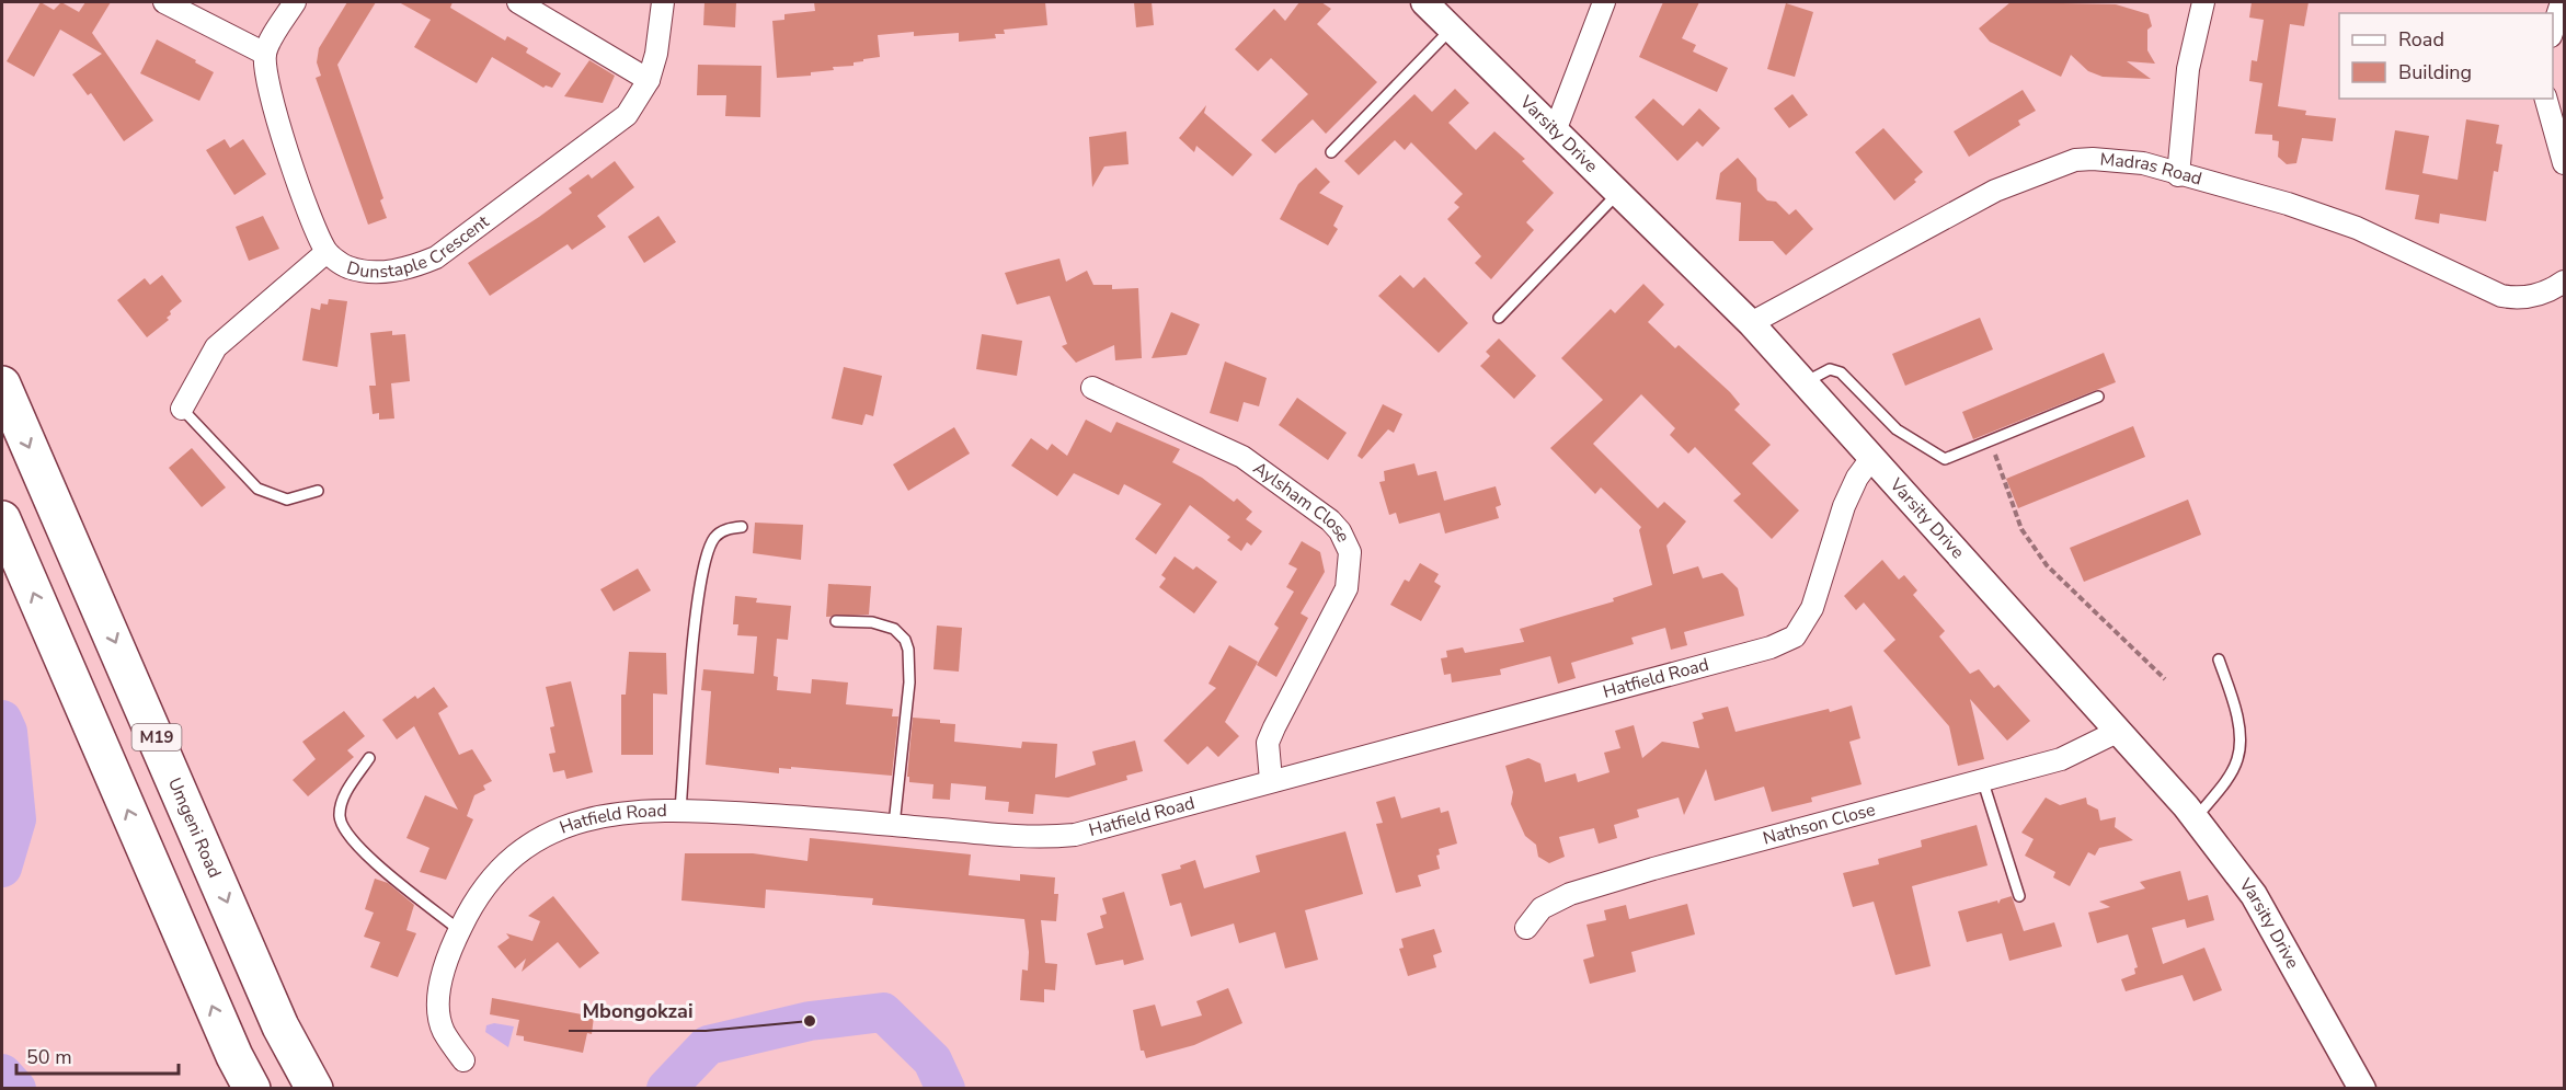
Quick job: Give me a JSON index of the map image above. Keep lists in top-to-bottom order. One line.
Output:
{"streets":{"highway":["M19","Umgeni Road"],"street":["Varsity Drive","Madras Road","Dunstaple Crescent","Aylsham Close","Hatfield Road","Nathson Close"]},"crossings":[["Varsity Drive","Madras Road"],["Varsity Drive","Hatfield Road"],["Varsity Drive","Nathson Close"],["Aylsham Close","Hatfield Road"]],"places":["Mbongokzai"],"legend":["Road","Building"],"scale_bar":"50 m"}
